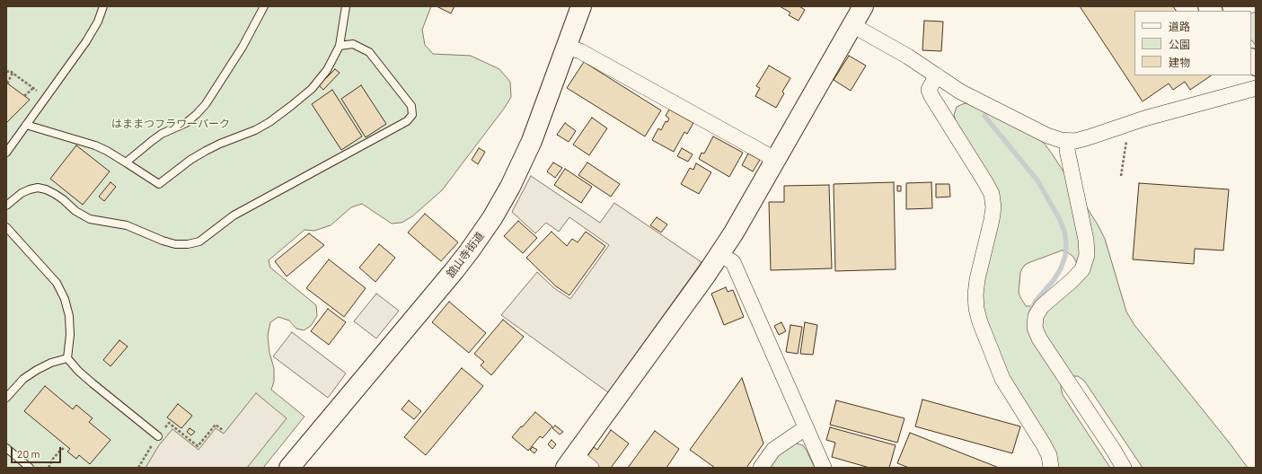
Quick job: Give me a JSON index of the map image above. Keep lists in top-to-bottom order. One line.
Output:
{"streets":{"street":["舘山寺街道"]},"parks":["はままつフラワーパーク"],"legend":["道路","公園","建物"],"scale_bar":"20 m"}
